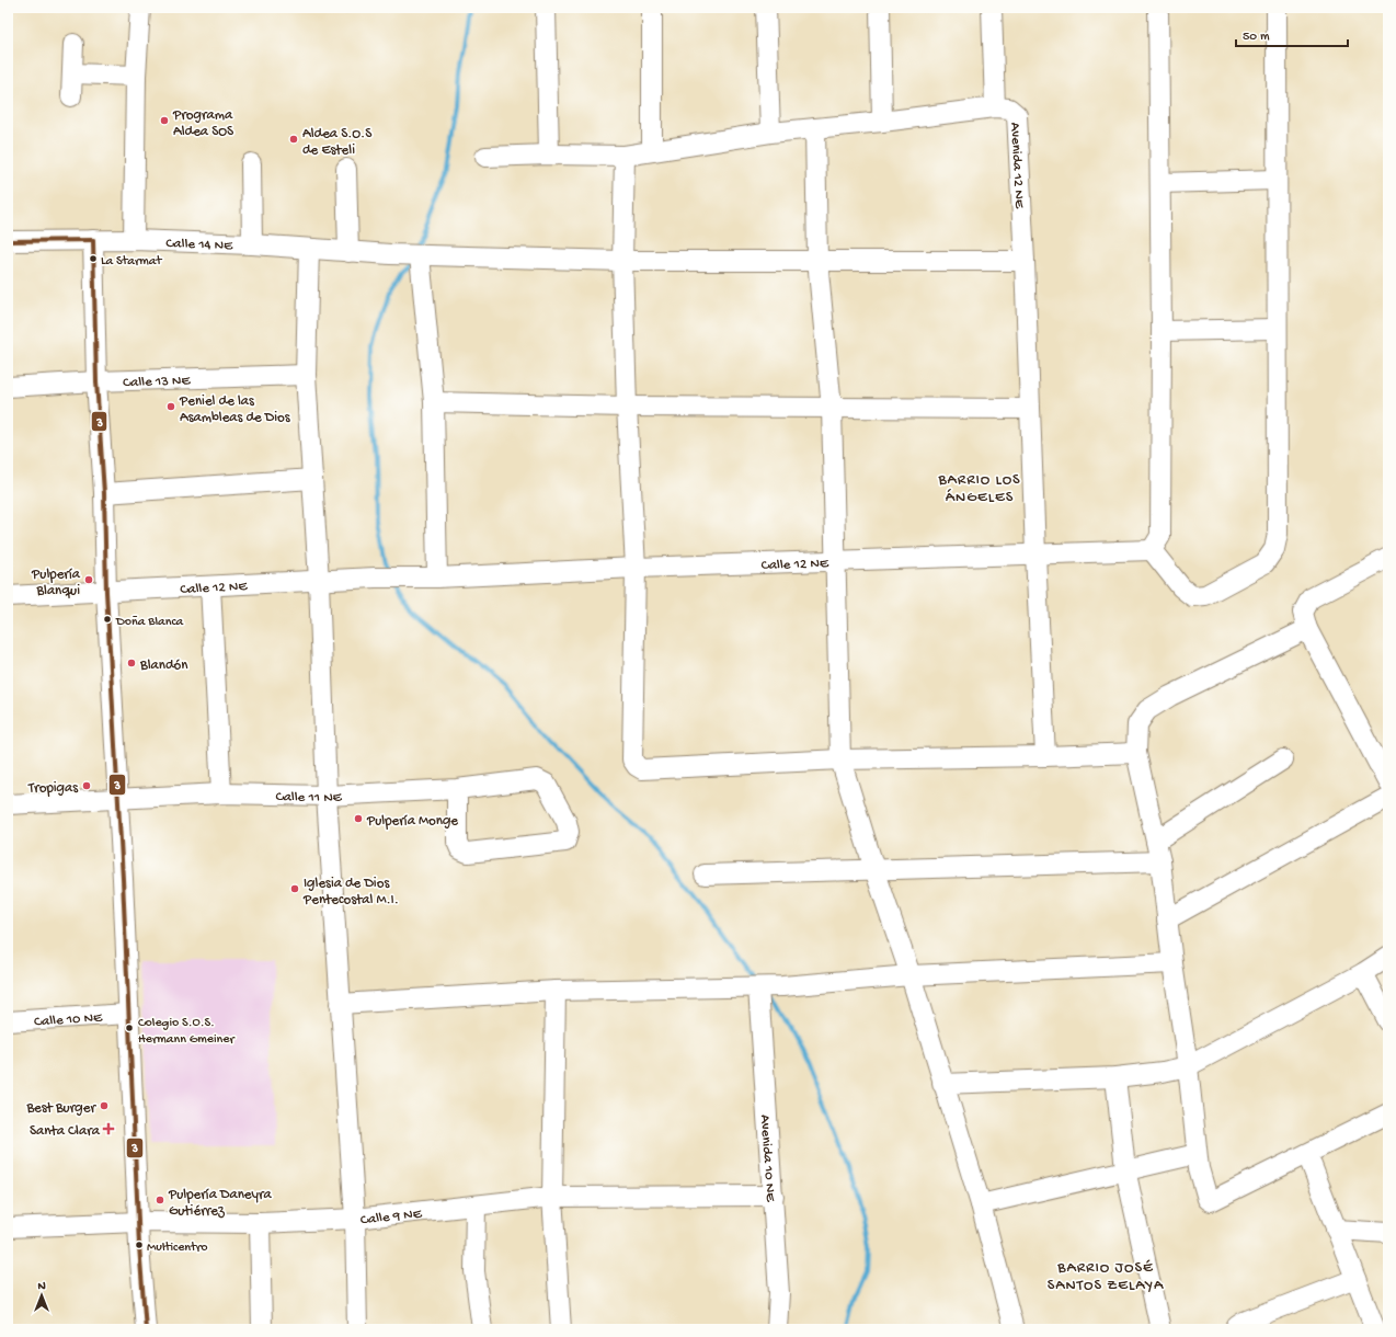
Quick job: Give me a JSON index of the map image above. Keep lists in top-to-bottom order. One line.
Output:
{"streets":{"street":["Avenida 12 NE","Calle 14 NE","Calle 13 NE","Calle 12 NE","Calle 11 NE","Calle 10 NE","Avenida 10 NE","Calle 9 NE"]},"crossings":[["Avenida 12 NE","Calle 14 NE"],["Avenida 12 NE","Calle 12 NE"],["Avenida 10 NE","Calle 9 NE"]],"districts":["BARRIO LOS ÁNGELES","BARRIO JOSÉ SANTOS ZELAYA"],"places":{"other":["Programa Aldea SOS","Aldea S.O.S de Esteli","La Starmat","Peniel de las Asambleas de Dios","Pulpería Blanqui","Doña Blanca","Blandón","Tropigas","Pulpería Monge","Iglesia de Dios Pentecostal M.I.","Colegio S.O.S. Hermann Gmeiner","Best Burger","Pulpería Daneyra Gutiérrez","Multicentro"],"health":["Santa Clara"]},"lines":["transit line 3"],"scale_bar":"50 m","north":"top"}
